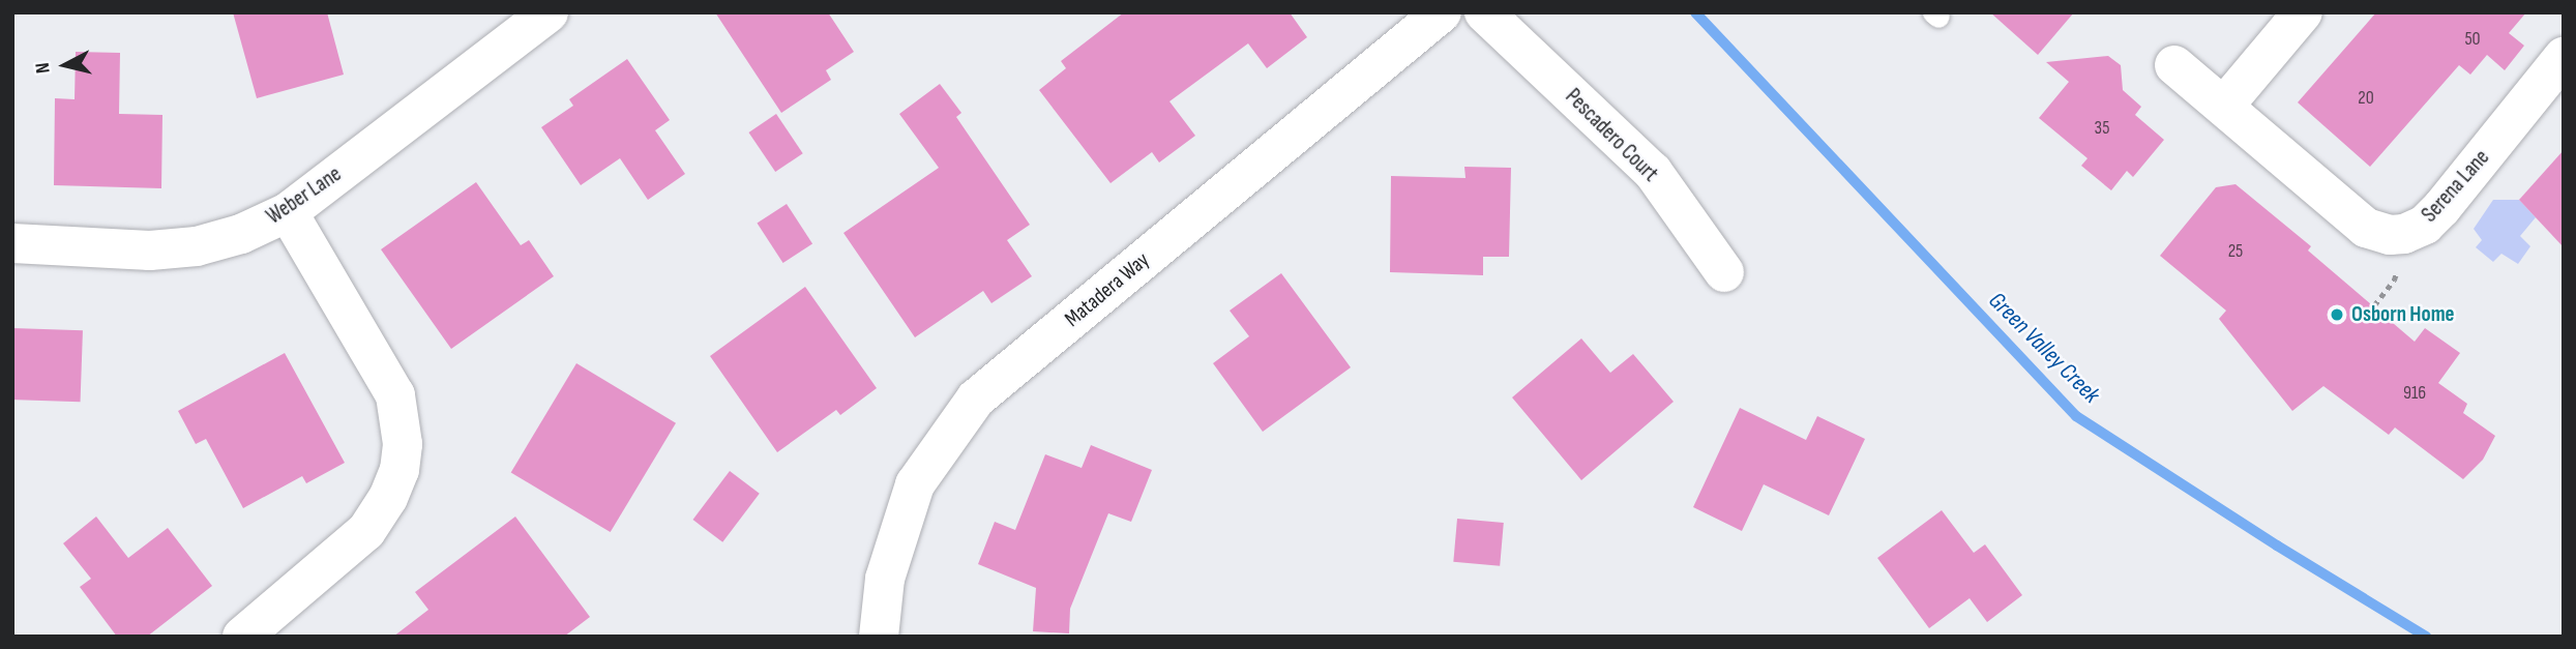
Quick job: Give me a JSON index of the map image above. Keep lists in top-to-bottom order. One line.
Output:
{"streets":{"street":["Pescadero Court","Serena Lane","Weber Lane","Matadera Way"]},"water":["Green Valley Creek"],"places":["Osborn Home"],"house_numbers":["50","20","35","25","916"],"north":"left"}
